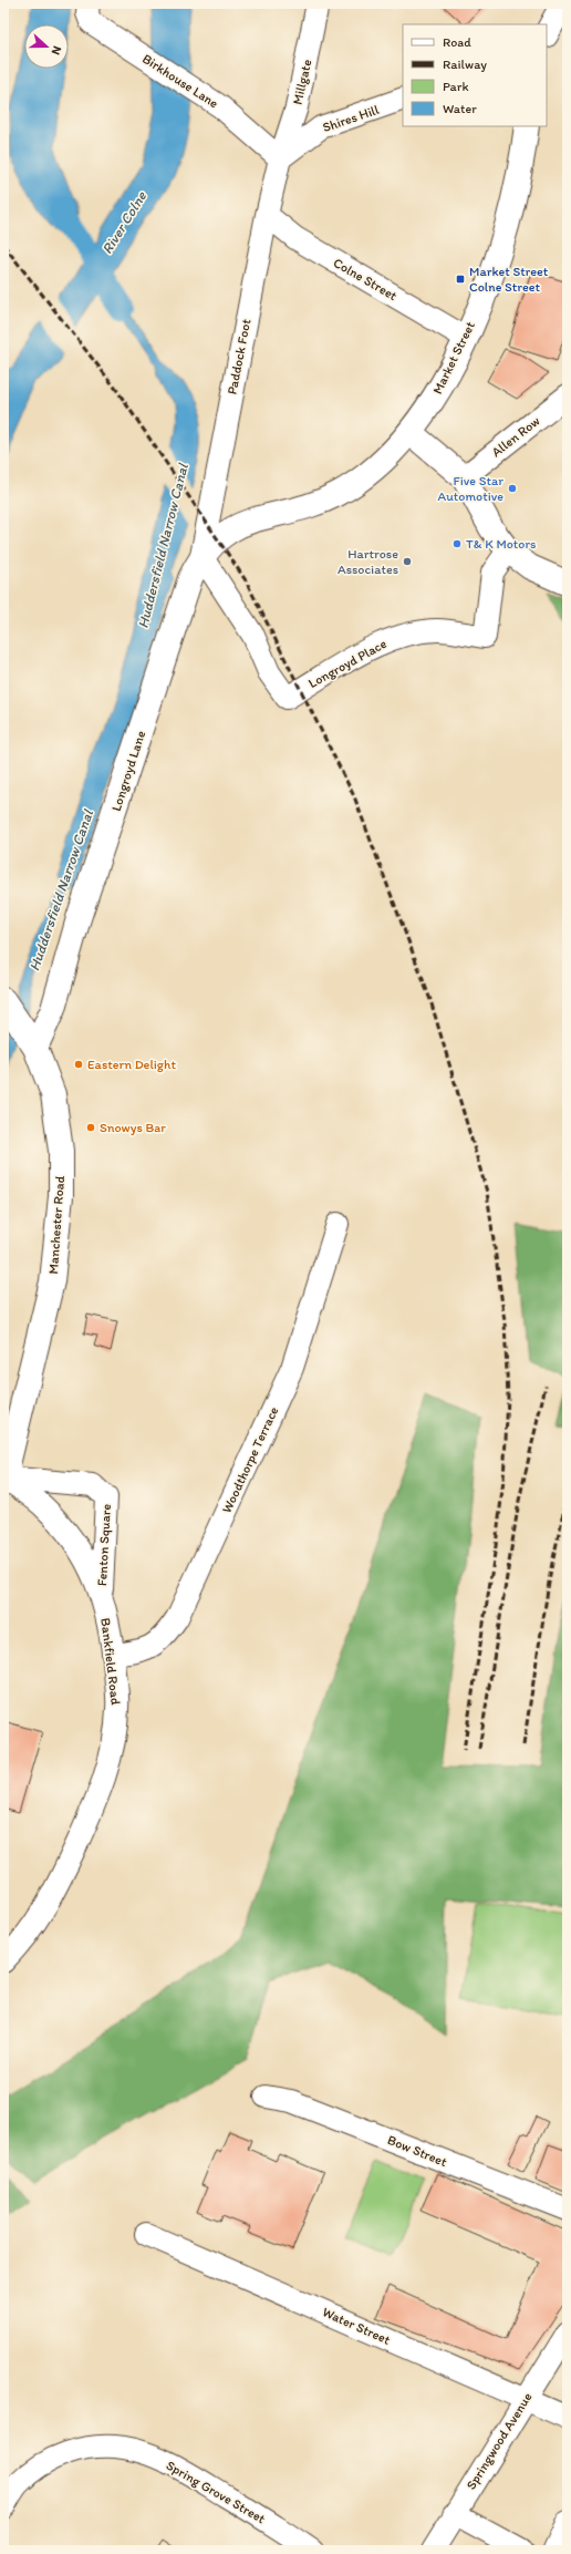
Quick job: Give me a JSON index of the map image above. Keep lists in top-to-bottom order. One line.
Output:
{"streets":{"street":["Birkhouse Lane","Millgate","Shires Hill","Colne Street","Paddock Foot","Market Street","Allen Row","Longroyd Place","Longroyd Lane","Manchester Road","Woodthorpe Terrace","Fenton Square","Bankfield Road","Bow Street","Water Street","Springwood Avenue","Spring Grove Street"]},"crossings":[["Birkhouse Lane","Millgate"],["Birkhouse Lane","Shires Hill"],["Birkhouse Lane","Paddock Foot"],["Millgate","Shires Hill"],["Millgate","Paddock Foot"],["Shires Hill","Paddock Foot"],["Colne Street","Paddock Foot"],["Colne Street","Market Street"],["Paddock Foot","Longroyd Place"],["Paddock Foot","Longroyd Lane"],["Market Street","Longroyd Lane"],["Longroyd Place","Longroyd Lane"],["Longroyd Lane","Manchester Road"],["Manchester Road","Fenton Square"],["Manchester Road","Bankfield Road"],["Woodthorpe Terrace","Bankfield Road"],["Fenton Square","Bankfield Road"],["Water Street","Springwood Avenue"]],"water":["River Colne","Huddersfield Narrow Canal"],"places":{"transit":["Market Street Colne Street"],"other":["Five Star Automotive","T& K Motors","Hartrose Associates","Eastern Delight","Snowys Bar"]},"legend":["Road","Railway","Park","Water"],"north":"right"}
